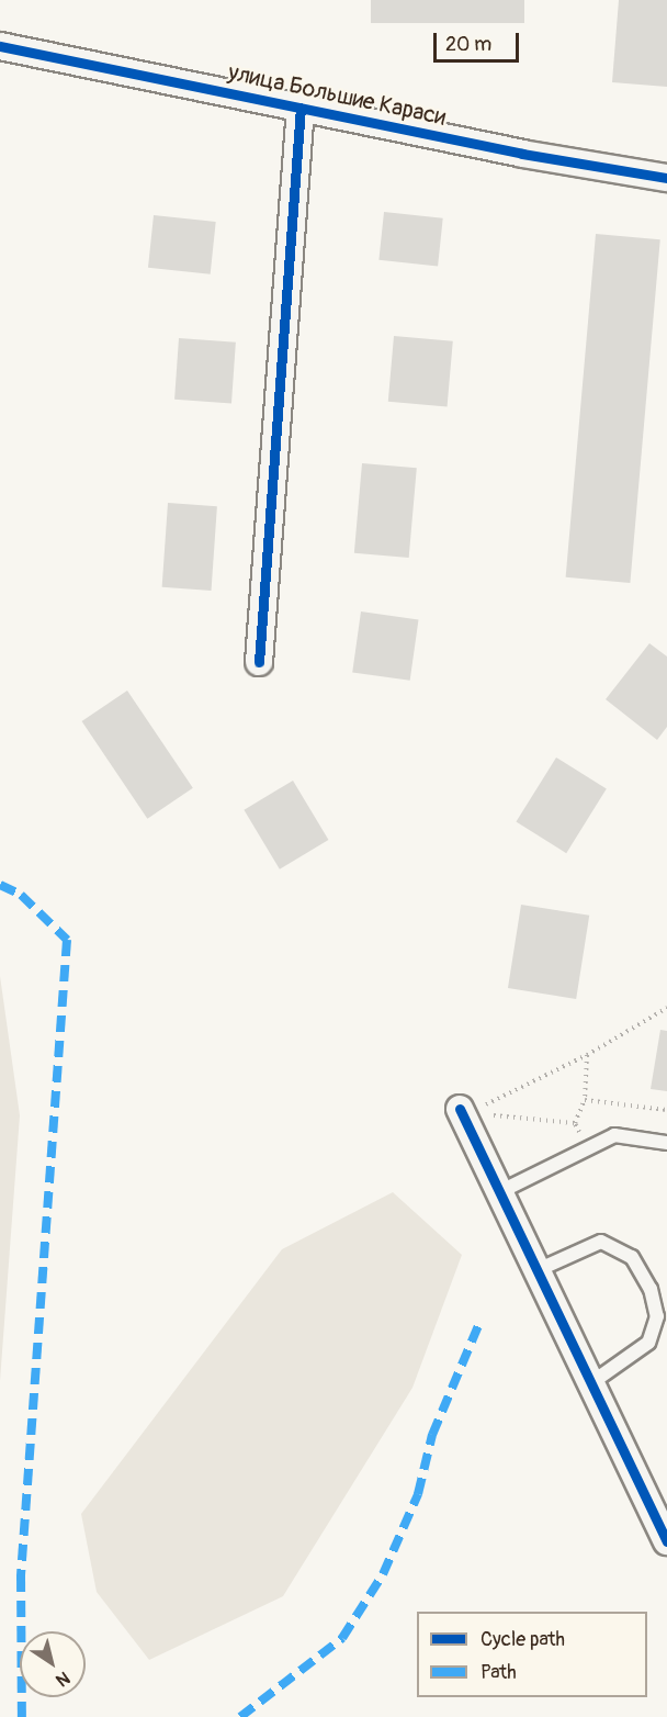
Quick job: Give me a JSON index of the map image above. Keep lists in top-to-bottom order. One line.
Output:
{"streets":{"street":["улица Большие Караси"]},"legend":["Cycle path","Path"],"scale_bar":"20 m","north":"bottom right"}
